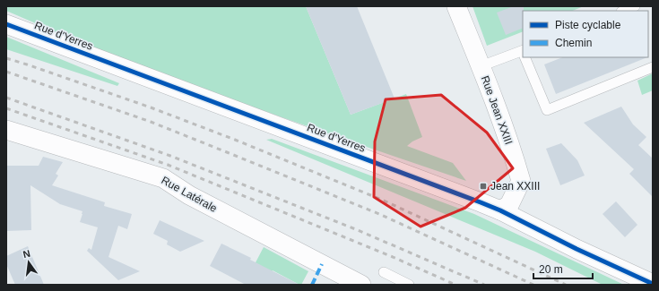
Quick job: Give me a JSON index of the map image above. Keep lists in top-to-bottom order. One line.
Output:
{"streets":{"street":["Rue d'Yerres","Rue Jean XXIII","Rue Latérale"]},"crossings":[["Rue d'Yerres","Rue Jean XXIII"]],"places":{"transit":["Jean XXIII"]},"legend":["Piste cyclable","Chemin"],"scale_bar":"20 m","north":"top"}
